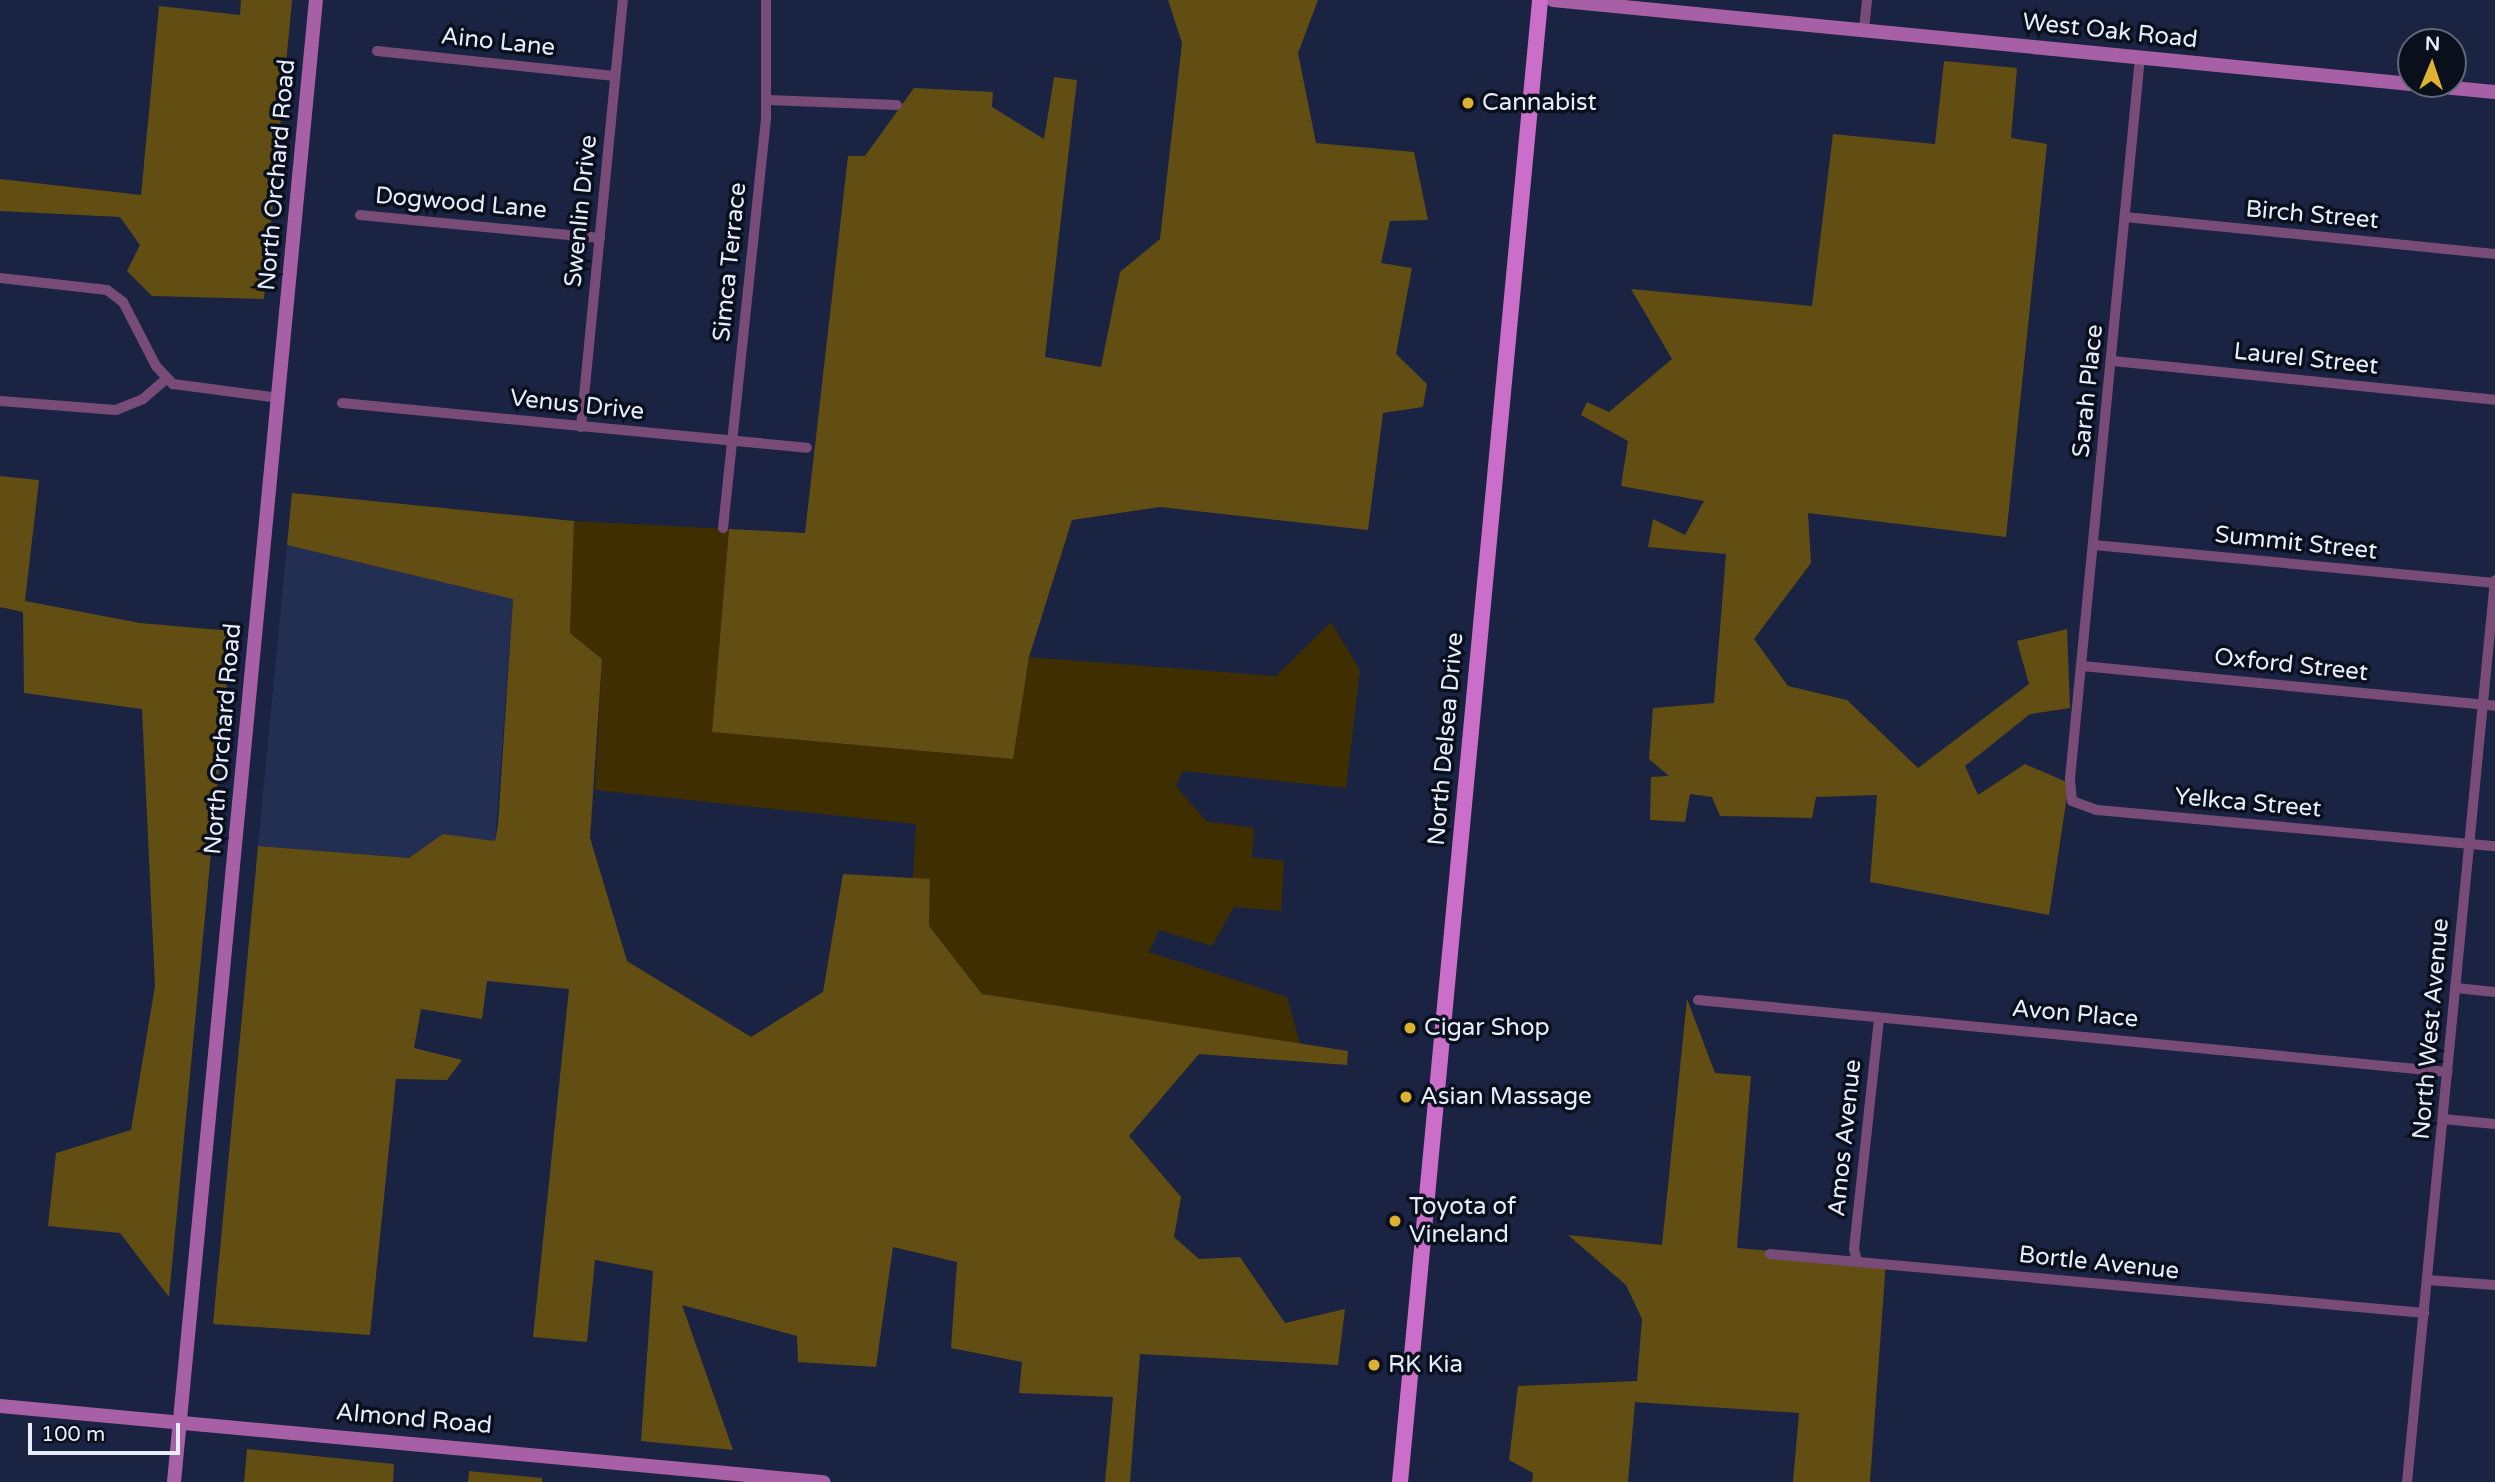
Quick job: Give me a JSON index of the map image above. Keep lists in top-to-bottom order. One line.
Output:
{"streets":{"main road":["North Delsea Drive"],"street":["West Oak Road","Aino Lane","North Orchard Road","Dogwood Lane","Swenlin Drive","Birch Street","Simca Terrace","Laurel Street","Sarah Place","Venus Drive","Summit Street","Oxford Street","Yelkca Street","Avon Place","North West Avenue","Amos Avenue","Bortle Avenue","Almond Road"]},"crossings":[["West Oak Road","Sarah Place"],["Aino Lane","Swenlin Drive"],["North Orchard Road","Almond Road"],["Dogwood Lane","Swenlin Drive"],["Swenlin Drive","Venus Drive"],["Birch Street","Sarah Place"],["Simca Terrace","Venus Drive"],["Laurel Street","Sarah Place"],["Sarah Place","Summit Street"],["Sarah Place","Oxford Street"],["Sarah Place","Yelkca Street"],["Summit Street","North West Avenue"],["Oxford Street","North West Avenue"],["Yelkca Street","North West Avenue"],["Avon Place","North West Avenue"],["Avon Place","Amos Avenue"],["North West Avenue","Bortle Avenue"],["Amos Avenue","Bortle Avenue"]],"places":["Cannabist","Cigar Shop","Asian Massage","Toyota of Vineland","RK Kia"],"scale_bar":"100 m","north":"top"}
